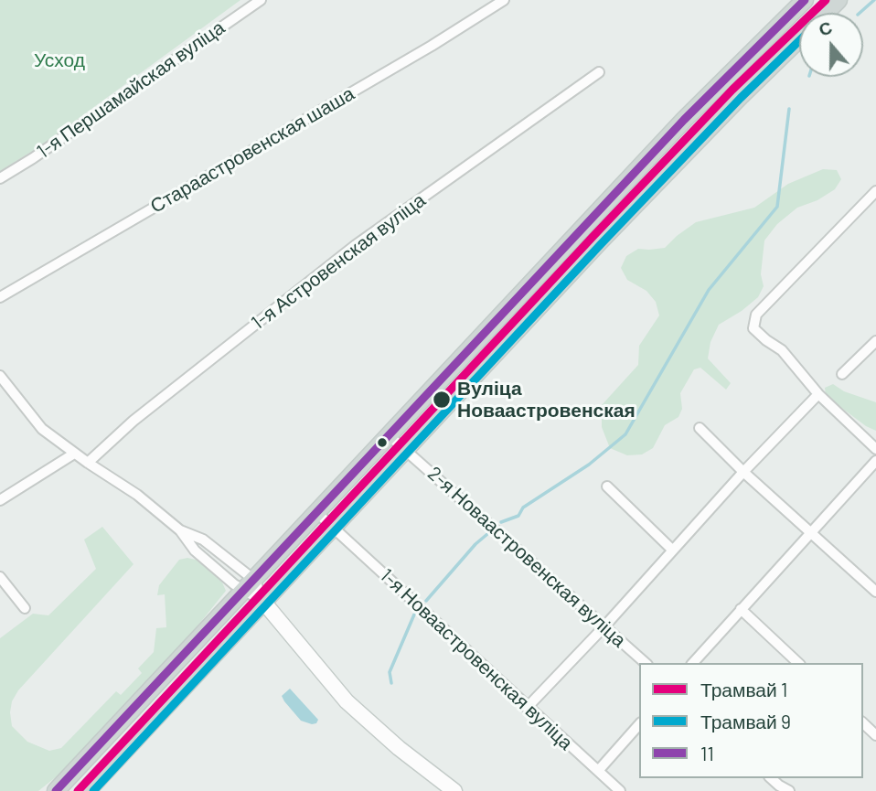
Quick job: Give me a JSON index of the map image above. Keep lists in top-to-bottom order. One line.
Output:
{"streets":{"street":["1-я Першамайская вуліца","Стараастровенская шаша","1-я Астровенская вуліца","2-я Новаастровенская вуліца","1-я Новаастровенская вуліца"]},"parks":["Усход"],"places":["Вуліца Новаастровенская"],"lines":["tram line 1","transit line 11","tram line 9"],"legend":["Трамвай 1","Трамвай 9","11"],"north":"top"}
